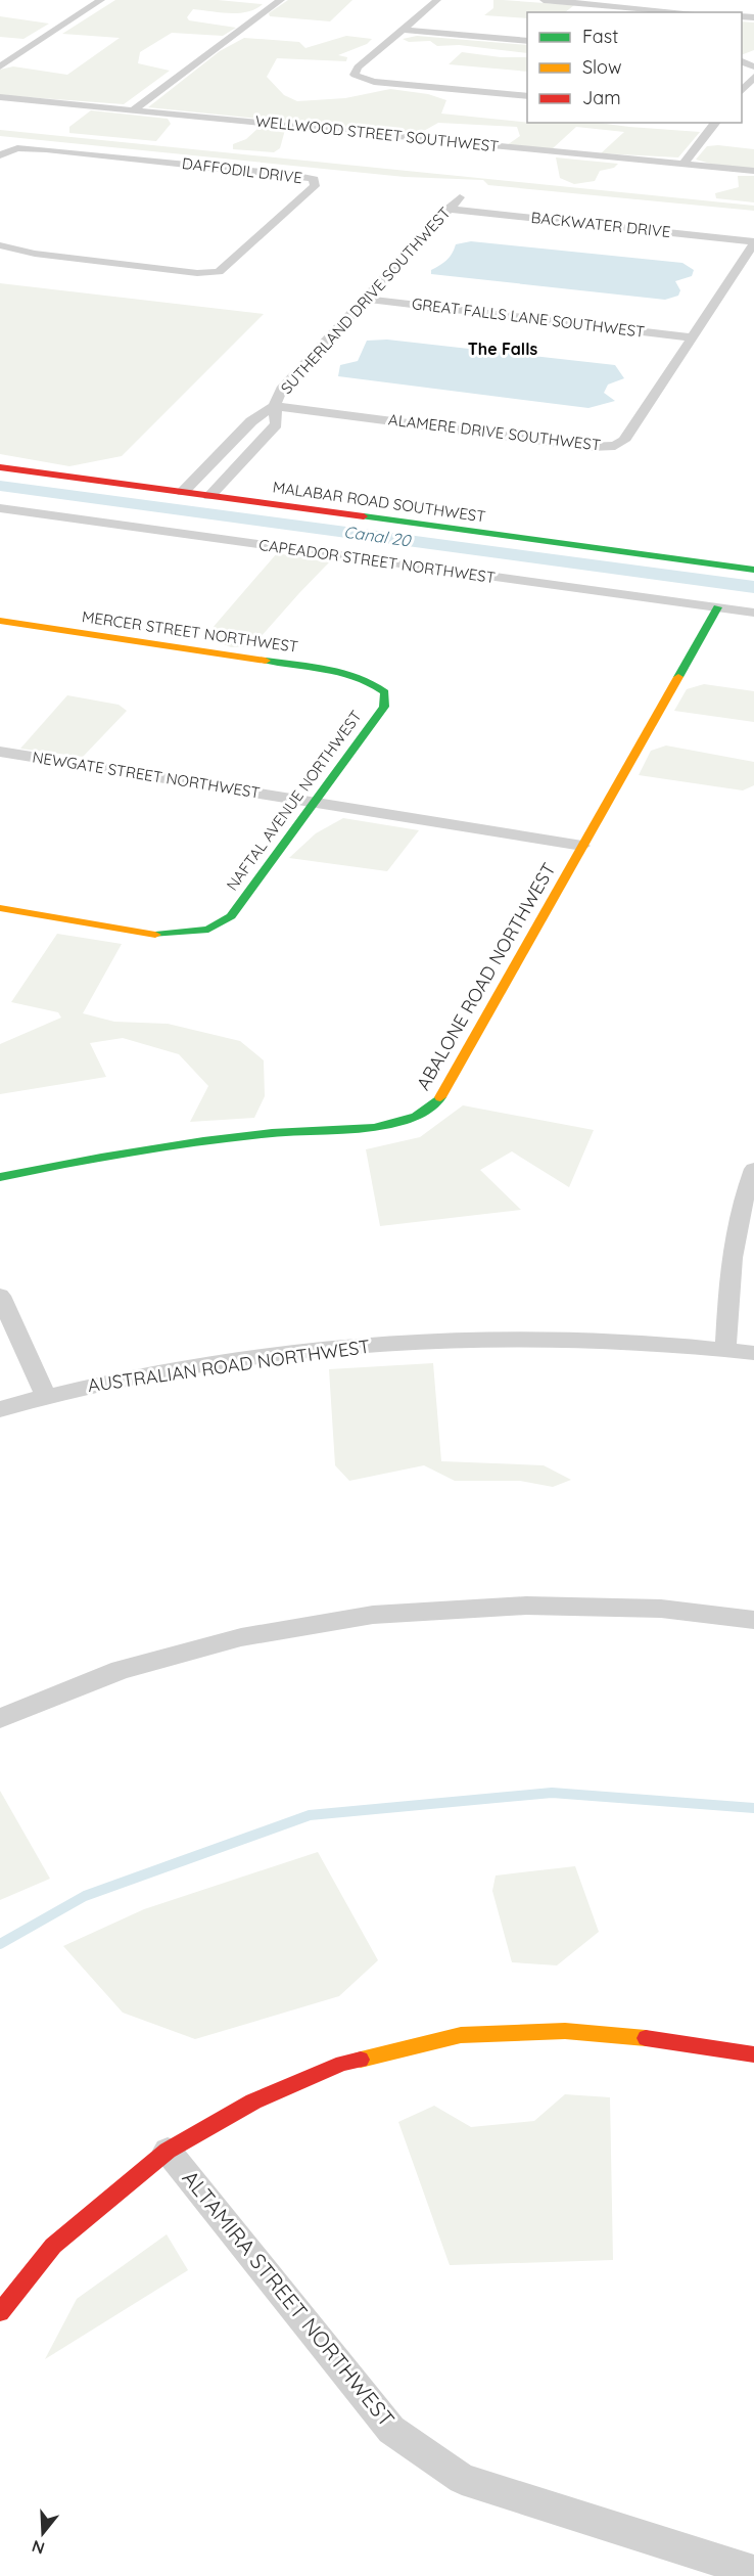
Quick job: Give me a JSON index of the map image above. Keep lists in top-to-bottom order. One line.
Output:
{"streets":{"street":["WELLWOOD STREET SOUTHWEST","DAFFODIL DRIVE","BACKWATER DRIVE","SUTHERLAND DRIVE SOUTHWEST","GREAT FALLS LANE SOUTHWEST","ALAMERE DRIVE SOUTHWEST","MALABAR ROAD SOUTHWEST","CAPEADOR STREET NORTHWEST","MERCER STREET NORTHWEST","NEWGATE STREET NORTHWEST","NAFTAL AVENUE NORTHWEST","ABALONE ROAD NORTHWEST","AUSTRALIAN ROAD NORTHWEST","ALTAMIRA STREET NORTHWEST"]},"crossings":[["BACKWATER DRIVE","SUTHERLAND DRIVE SOUTHWEST"],["BACKWATER DRIVE","ALAMERE DRIVE SOUTHWEST"],["SUTHERLAND DRIVE SOUTHWEST","GREAT FALLS LANE SOUTHWEST"],["SUTHERLAND DRIVE SOUTHWEST","ALAMERE DRIVE SOUTHWEST"],["SUTHERLAND DRIVE SOUTHWEST","MALABAR ROAD SOUTHWEST"],["GREAT FALLS LANE SOUTHWEST","ALAMERE DRIVE SOUTHWEST"],["CAPEADOR STREET NORTHWEST","ABALONE ROAD NORTHWEST"],["MERCER STREET NORTHWEST","NAFTAL AVENUE NORTHWEST"],["NEWGATE STREET NORTHWEST","NAFTAL AVENUE NORTHWEST"],["NEWGATE STREET NORTHWEST","ABALONE ROAD NORTHWEST"]],"districts":["The Falls"],"water":["Canal 20"],"legend":["Fast","Slow","Jam"],"north":"bottom"}
